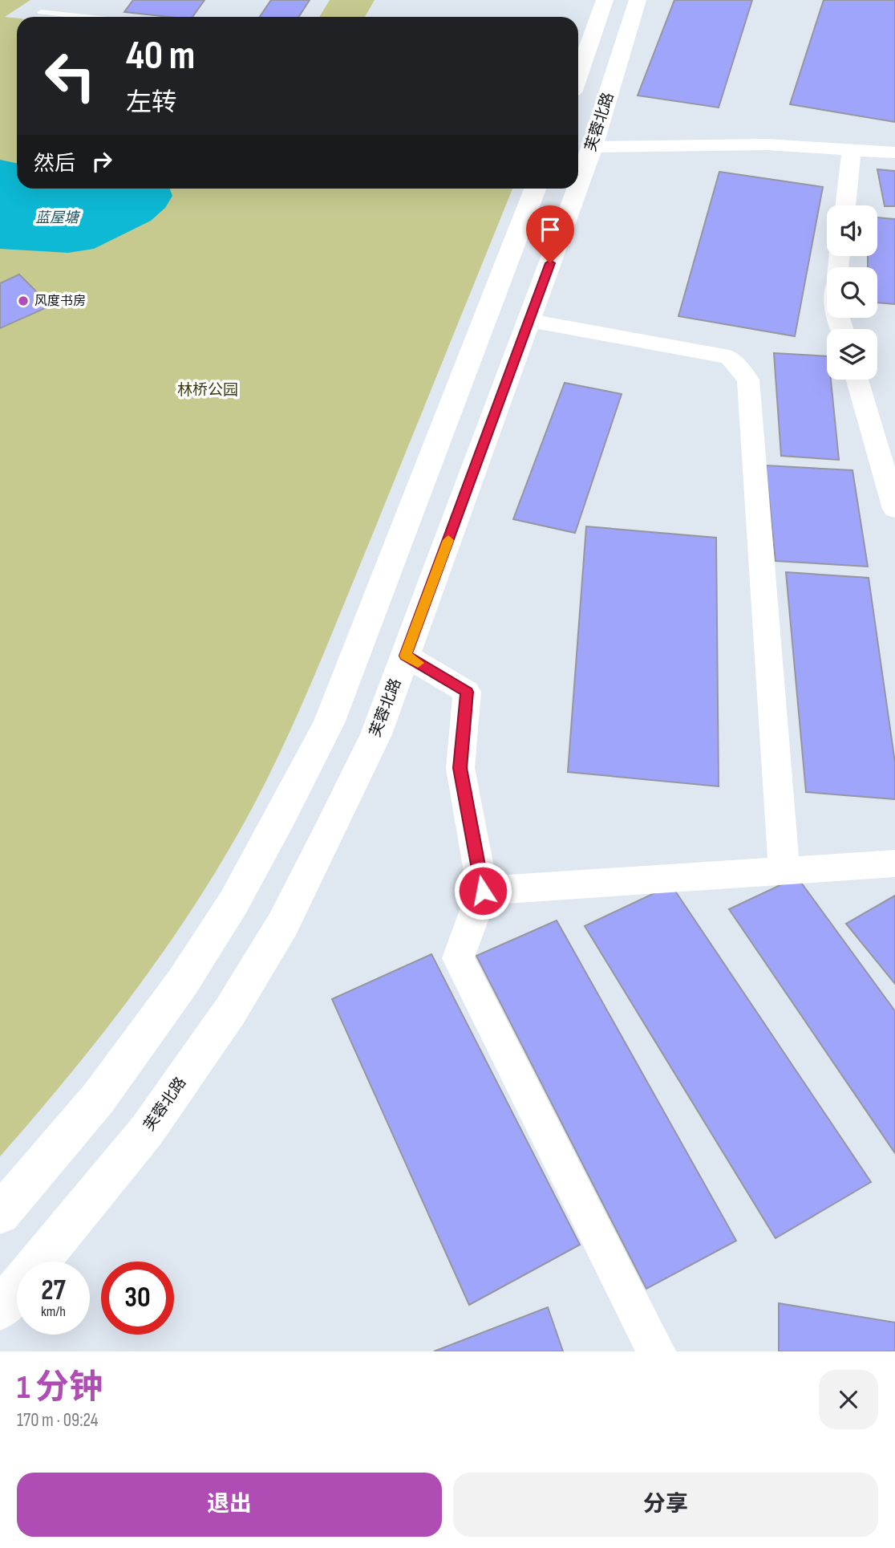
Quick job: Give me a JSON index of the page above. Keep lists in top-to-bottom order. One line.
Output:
{"streets":{"main road":["芙蓉北路"]},"water":["蓝屋塘"],"parks":["林桥公园"],"places":["风度书房"],"page":{"turn":["40 m","左转"],"then":"然后","speed":"27 km/h","limit":"30","heading":["1 分钟","170 m · 09:24"],"buttons":["退出","分享"]}}
